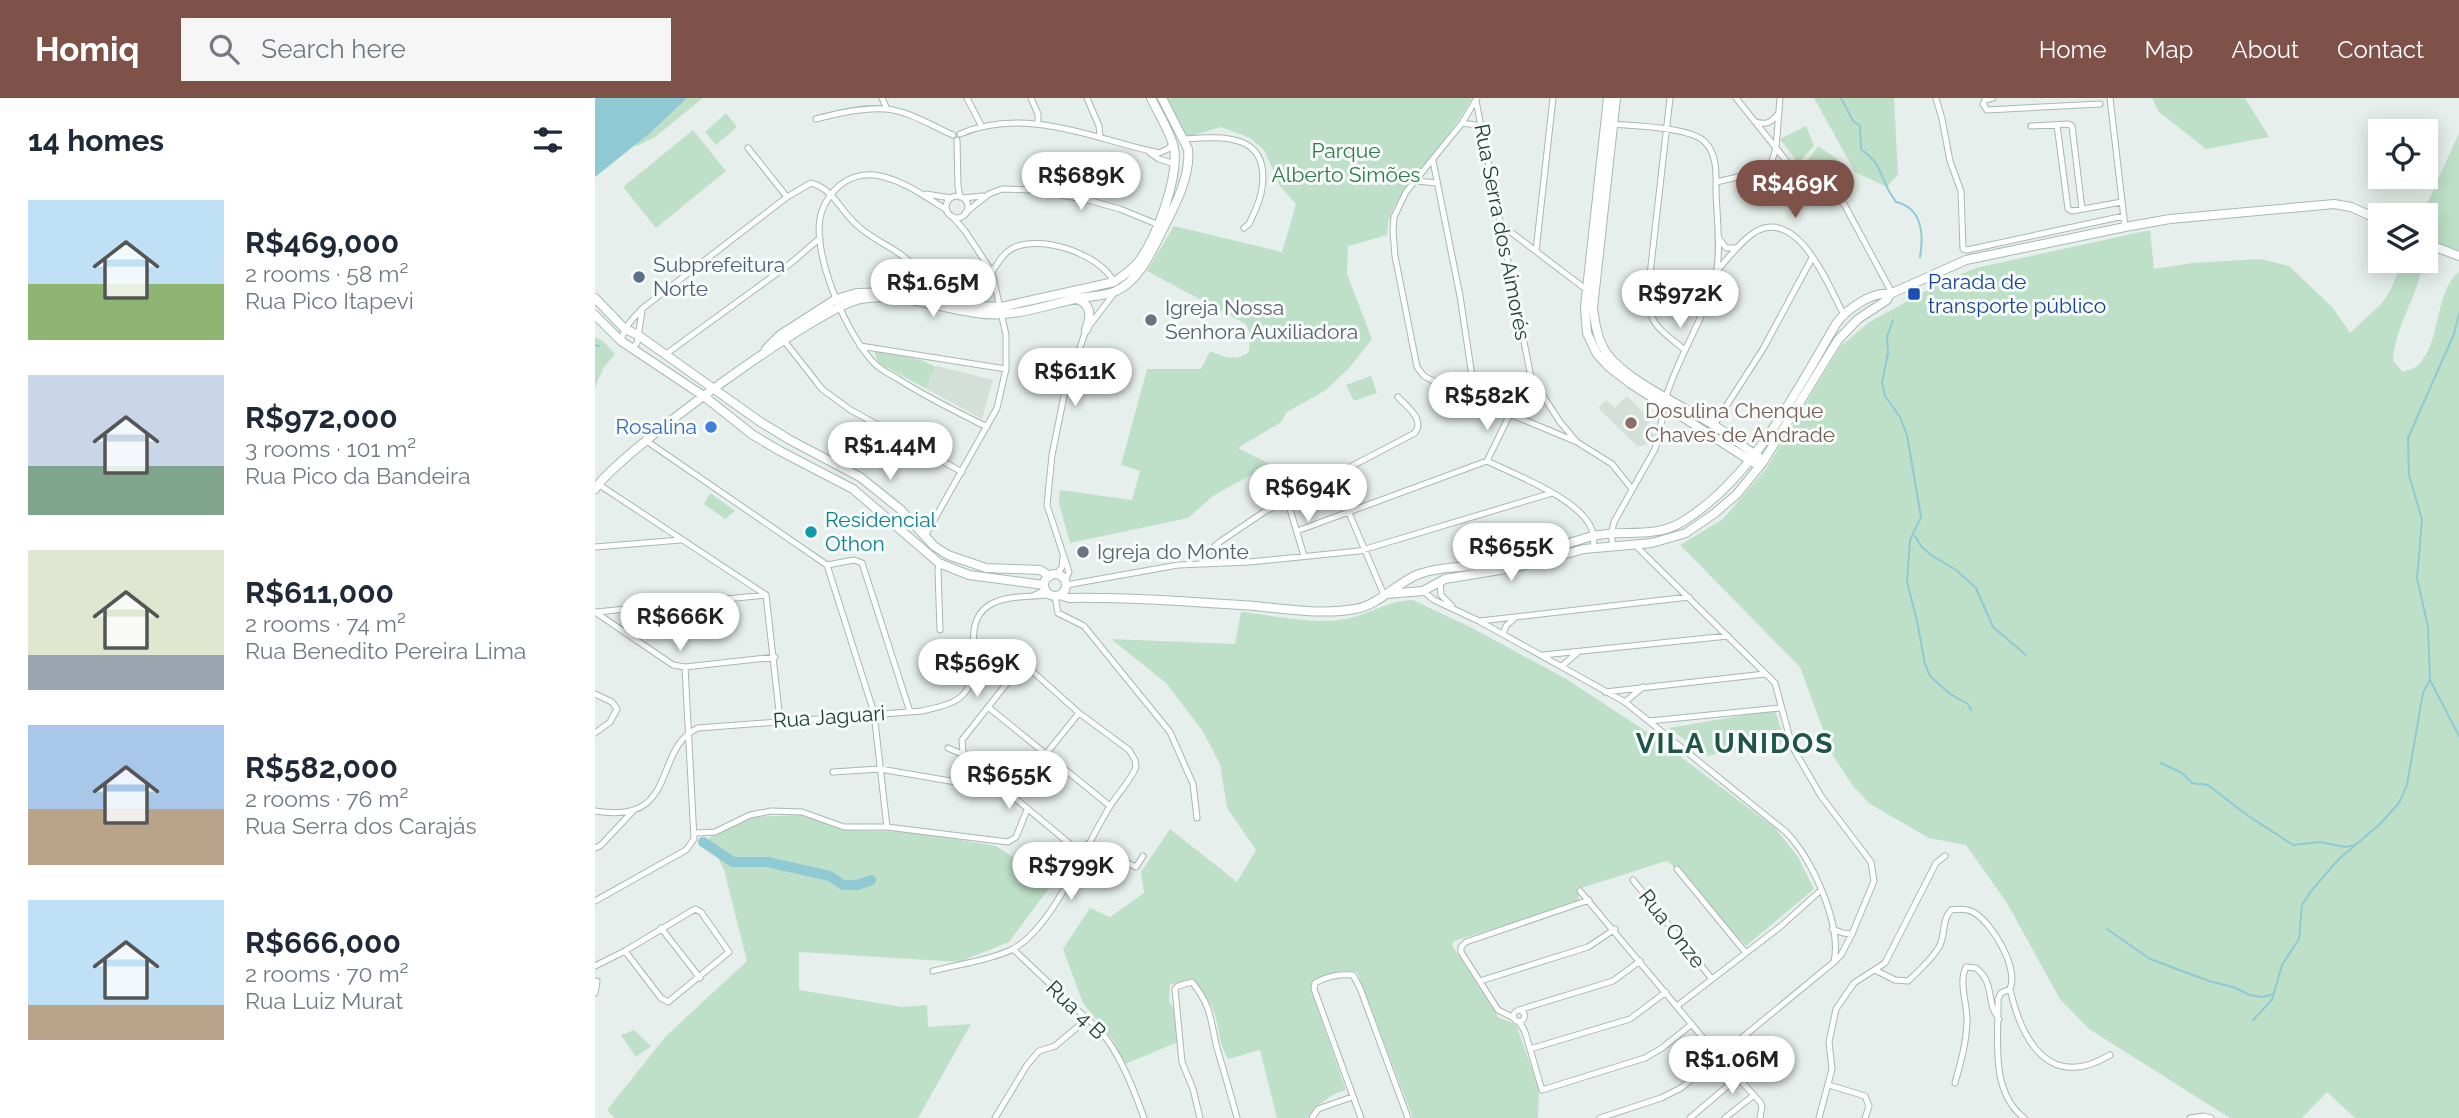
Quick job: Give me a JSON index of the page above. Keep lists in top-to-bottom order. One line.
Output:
{"streets":{"street":["Rua Serra dos Aimorés","Rua Jaguari","Rua Onze","Rua 4 B"]},"districts":["VILA UNIDOS"],"parks":["Parque Alberto Simões"],"places":{"other":["Subprefeitura Norte","Igreja Nossa Senhora Auxiliadora","Dosulina Chenque Chaves de Andrade","Rosalina","Residencial Othon","Igreja do Monte"],"transit":["Parada de transporte público"]},"page":{"header":"Homiq","search":"Search here","nav":["Home","Map","About","Contact"],"heading":"14 homes","price":["R$689K","R$469K","R$1.65M","R$972K","R$611K","R$582K","R$1.44M","R$694K","R$655K","R$666K","R$569K","R$655K","R$799K","R$1.06M"],"list":[{"name":"R$469,000","note":"2 rooms · 58 m² · Rua Pico Itapevi"},{"name":"R$972,000","note":"3 rooms · 101 m² · Rua Pico da Bandeira"},{"name":"R$611,000","note":"2 rooms · 74 m² · Rua Benedito Pereira Lima"},{"name":"R$582,000","note":"2 rooms · 76 m² · Rua Serra dos Carajás"},{"name":"R$666,000","note":"2 rooms · 70 m² · Rua Luiz Murat"}]}}
